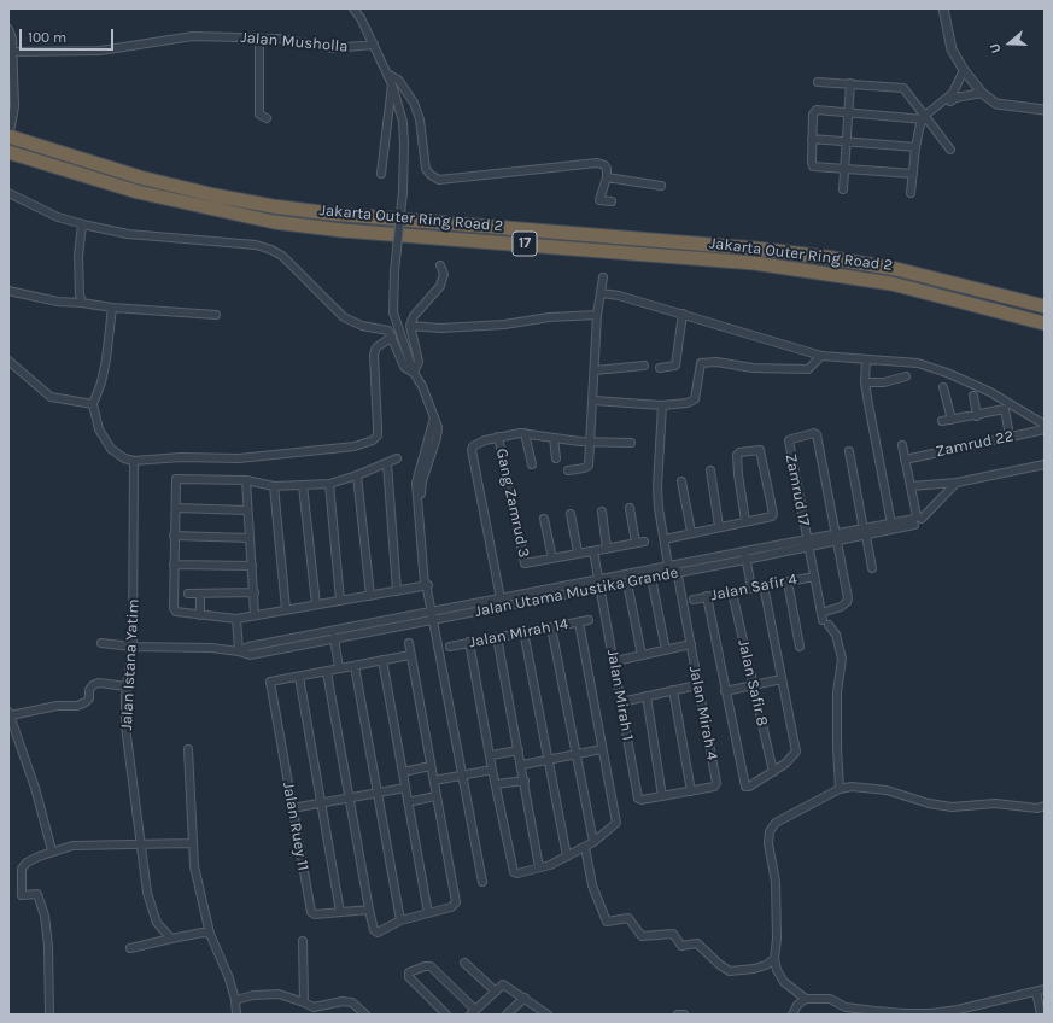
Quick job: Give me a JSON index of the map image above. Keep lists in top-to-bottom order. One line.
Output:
{"streets":{"highway":["Jakarta Outer Ring Road 2","17"],"street":["Jalan Musholla","Zamrud 22","Zamrud 17","Gang Zamrud 3","Jalan Safir 4","Jalan Utama Mustika Grande","Jalan Mirah 14","Jalan Istana Yatim","Jalan Safir 8","Jalan Mirah 1","Jalan Mirah 4","Jalan Ruey 11"]},"crossings":[["Zamrud 17","Jalan Safir 4"],["Zamrud 17","Jalan Utama Mustika Grande"],["Gang Zamrud 3","Jalan Mirah 1"],["Jalan Safir 4","Jalan Safir 8"],["Jalan Utama Mustika Grande","Jalan Istana Yatim"],["Jalan Utama Mustika Grande","Jalan Mirah 1"],["Jalan Utama Mustika Grande","Jalan Mirah 4"],["Jalan Mirah 1","Jalan Mirah 4"]],"scale_bar":"100 m","north":"left"}
